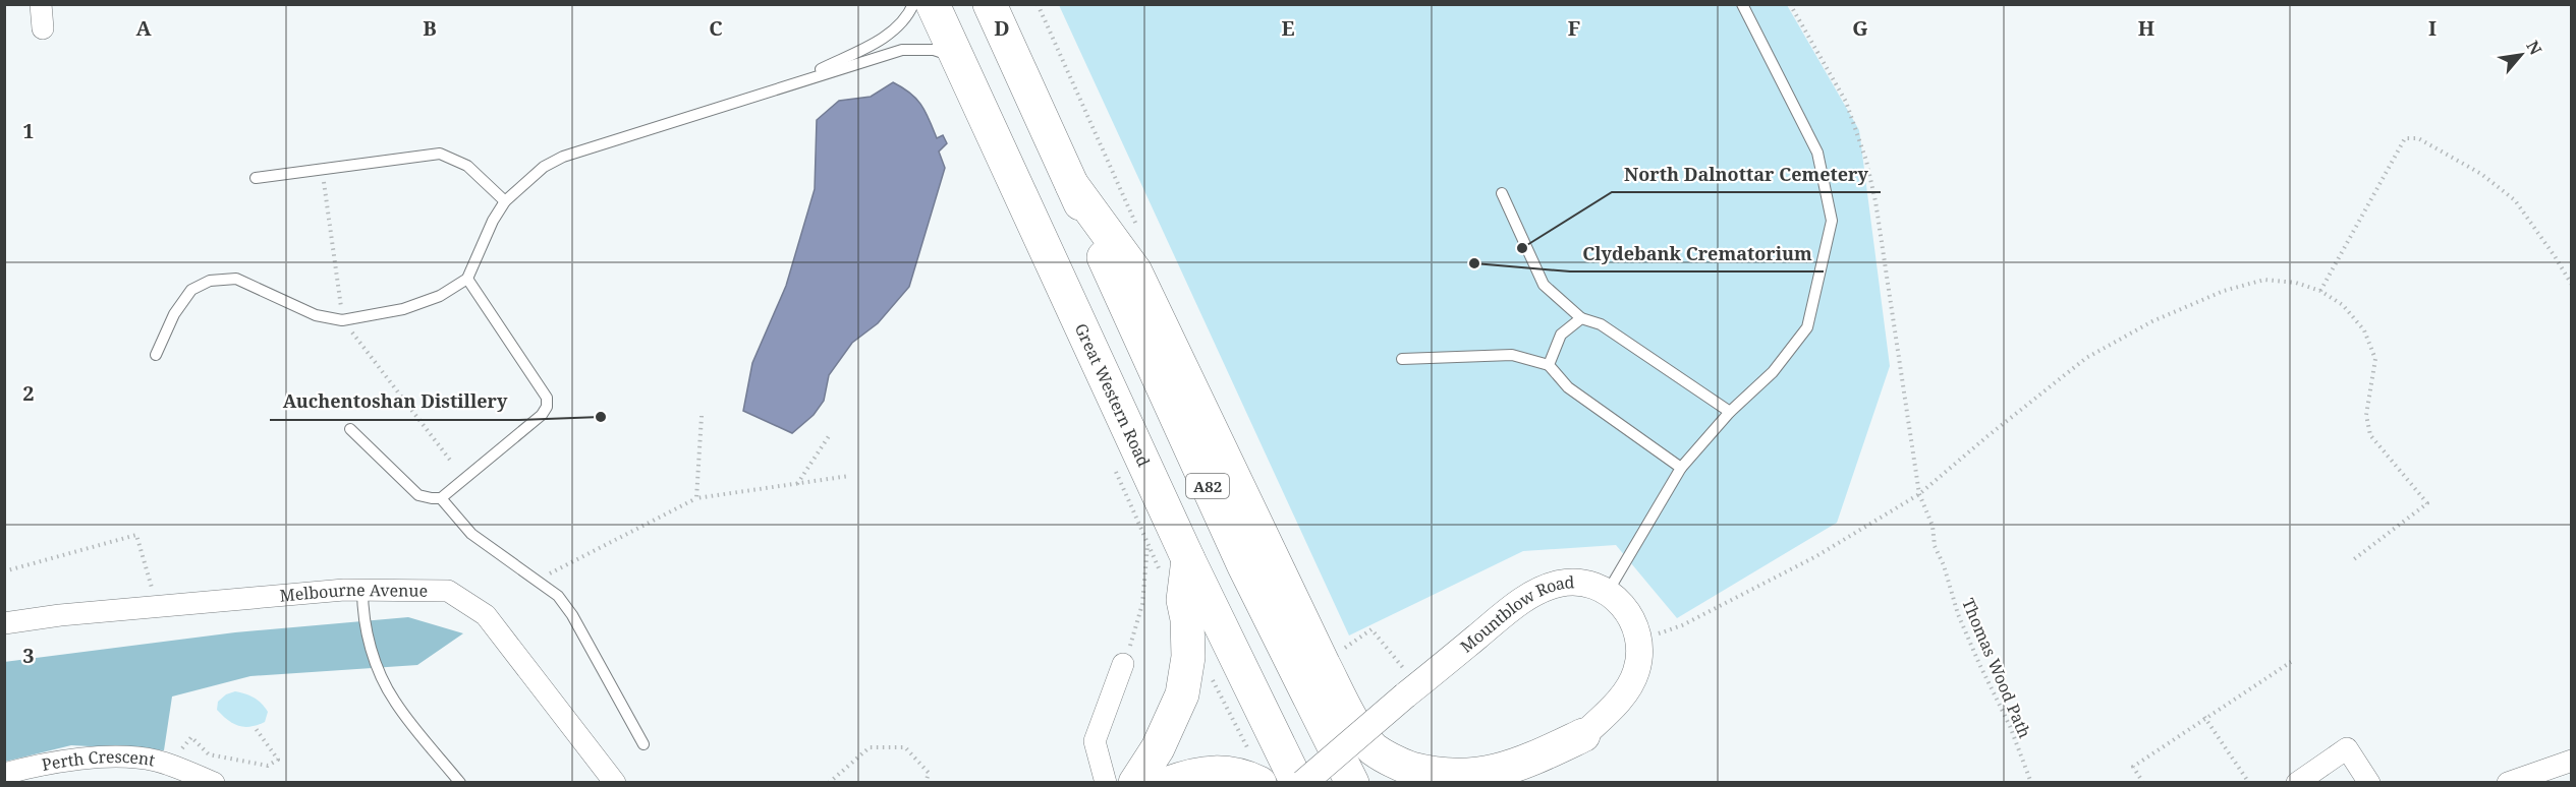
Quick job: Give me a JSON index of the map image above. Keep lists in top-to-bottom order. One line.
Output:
{"streets":{"main road":["Great Western Road","A82"],"street":["Melbourne Avenue","Mountblow Road","Perth Crescent"],"path":["Thomas Wood Path"]},"places":["North Dalnottar Cemetery","Clydebank Crematorium","Auchentoshan Distillery"],"north":"top right","grid":{"columns":["A","B","C","D","E","F","G","H","I"],"rows":["1","2","3"]}}
